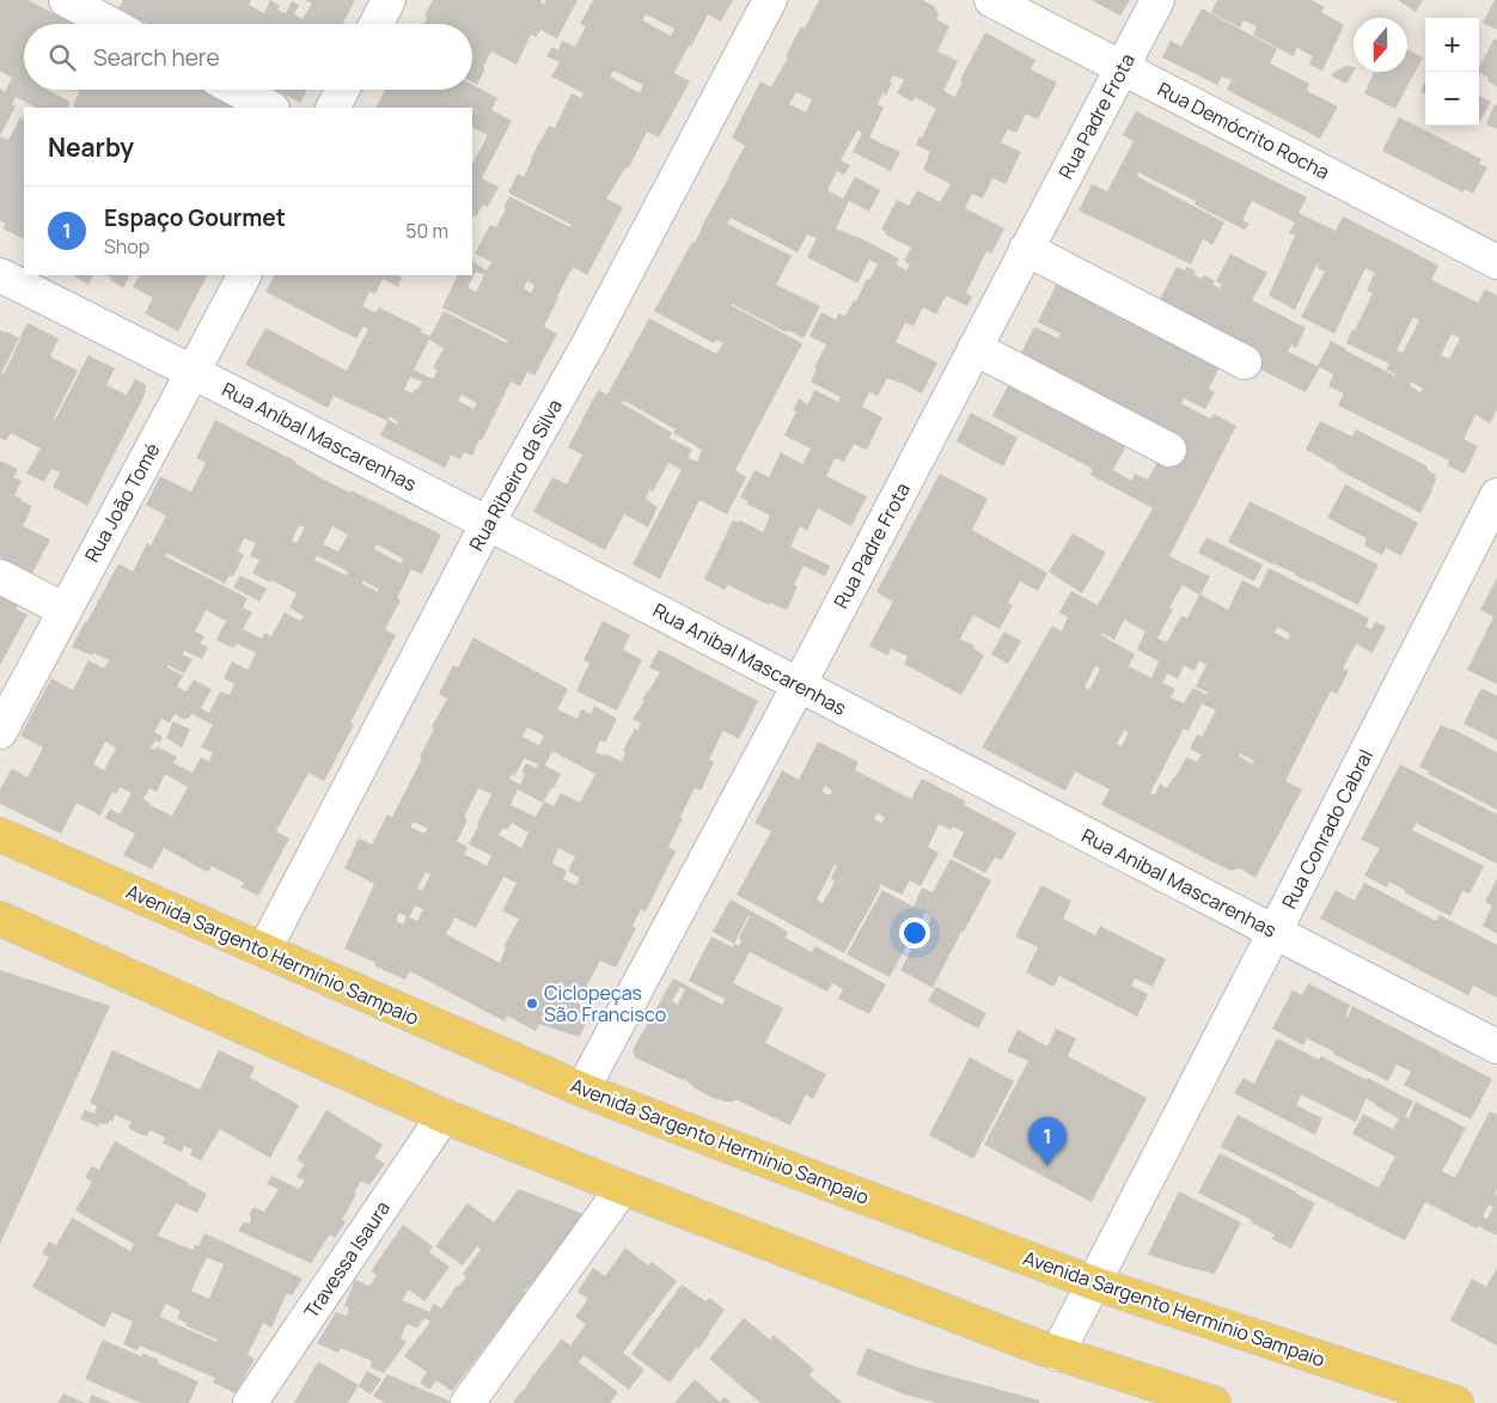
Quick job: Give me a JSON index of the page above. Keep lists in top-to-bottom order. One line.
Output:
{"streets":{"main road":["Avenida Sargento Hermínio Sampaio"],"street":["Rua Padre Frota","Rua Demócrito Rocha","Rua Aníbal Mascarenhas","Rua Ribeiro da Silva","Rua João Tomé","Rua Conrado Cabral","Travessa Isaura"]},"crossings":[["Rua Padre Frota","Rua Demócrito Rocha"],["Rua Padre Frota","Rua Aníbal Mascarenhas"],["Rua Padre Frota","Avenida Sargento Hermínio Sampaio"],["Rua Aníbal Mascarenhas","Rua Ribeiro da Silva"],["Rua Aníbal Mascarenhas","Rua João Tomé"],["Rua Aníbal Mascarenhas","Rua Conrado Cabral"],["Rua Ribeiro da Silva","Avenida Sargento Hermínio Sampaio"],["Rua Conrado Cabral","Avenida Sargento Hermínio Sampaio"]],"places":["Ciclopeças São Francisco"],"north":"bottom","page":{"map_buttons":["+","−"],"search":"Search here","heading":"Nearby","list":[{"mark":"1","name":"Espaço Gourmet","note":"Shop","value":"50 m"}],"pins":"1"}}
